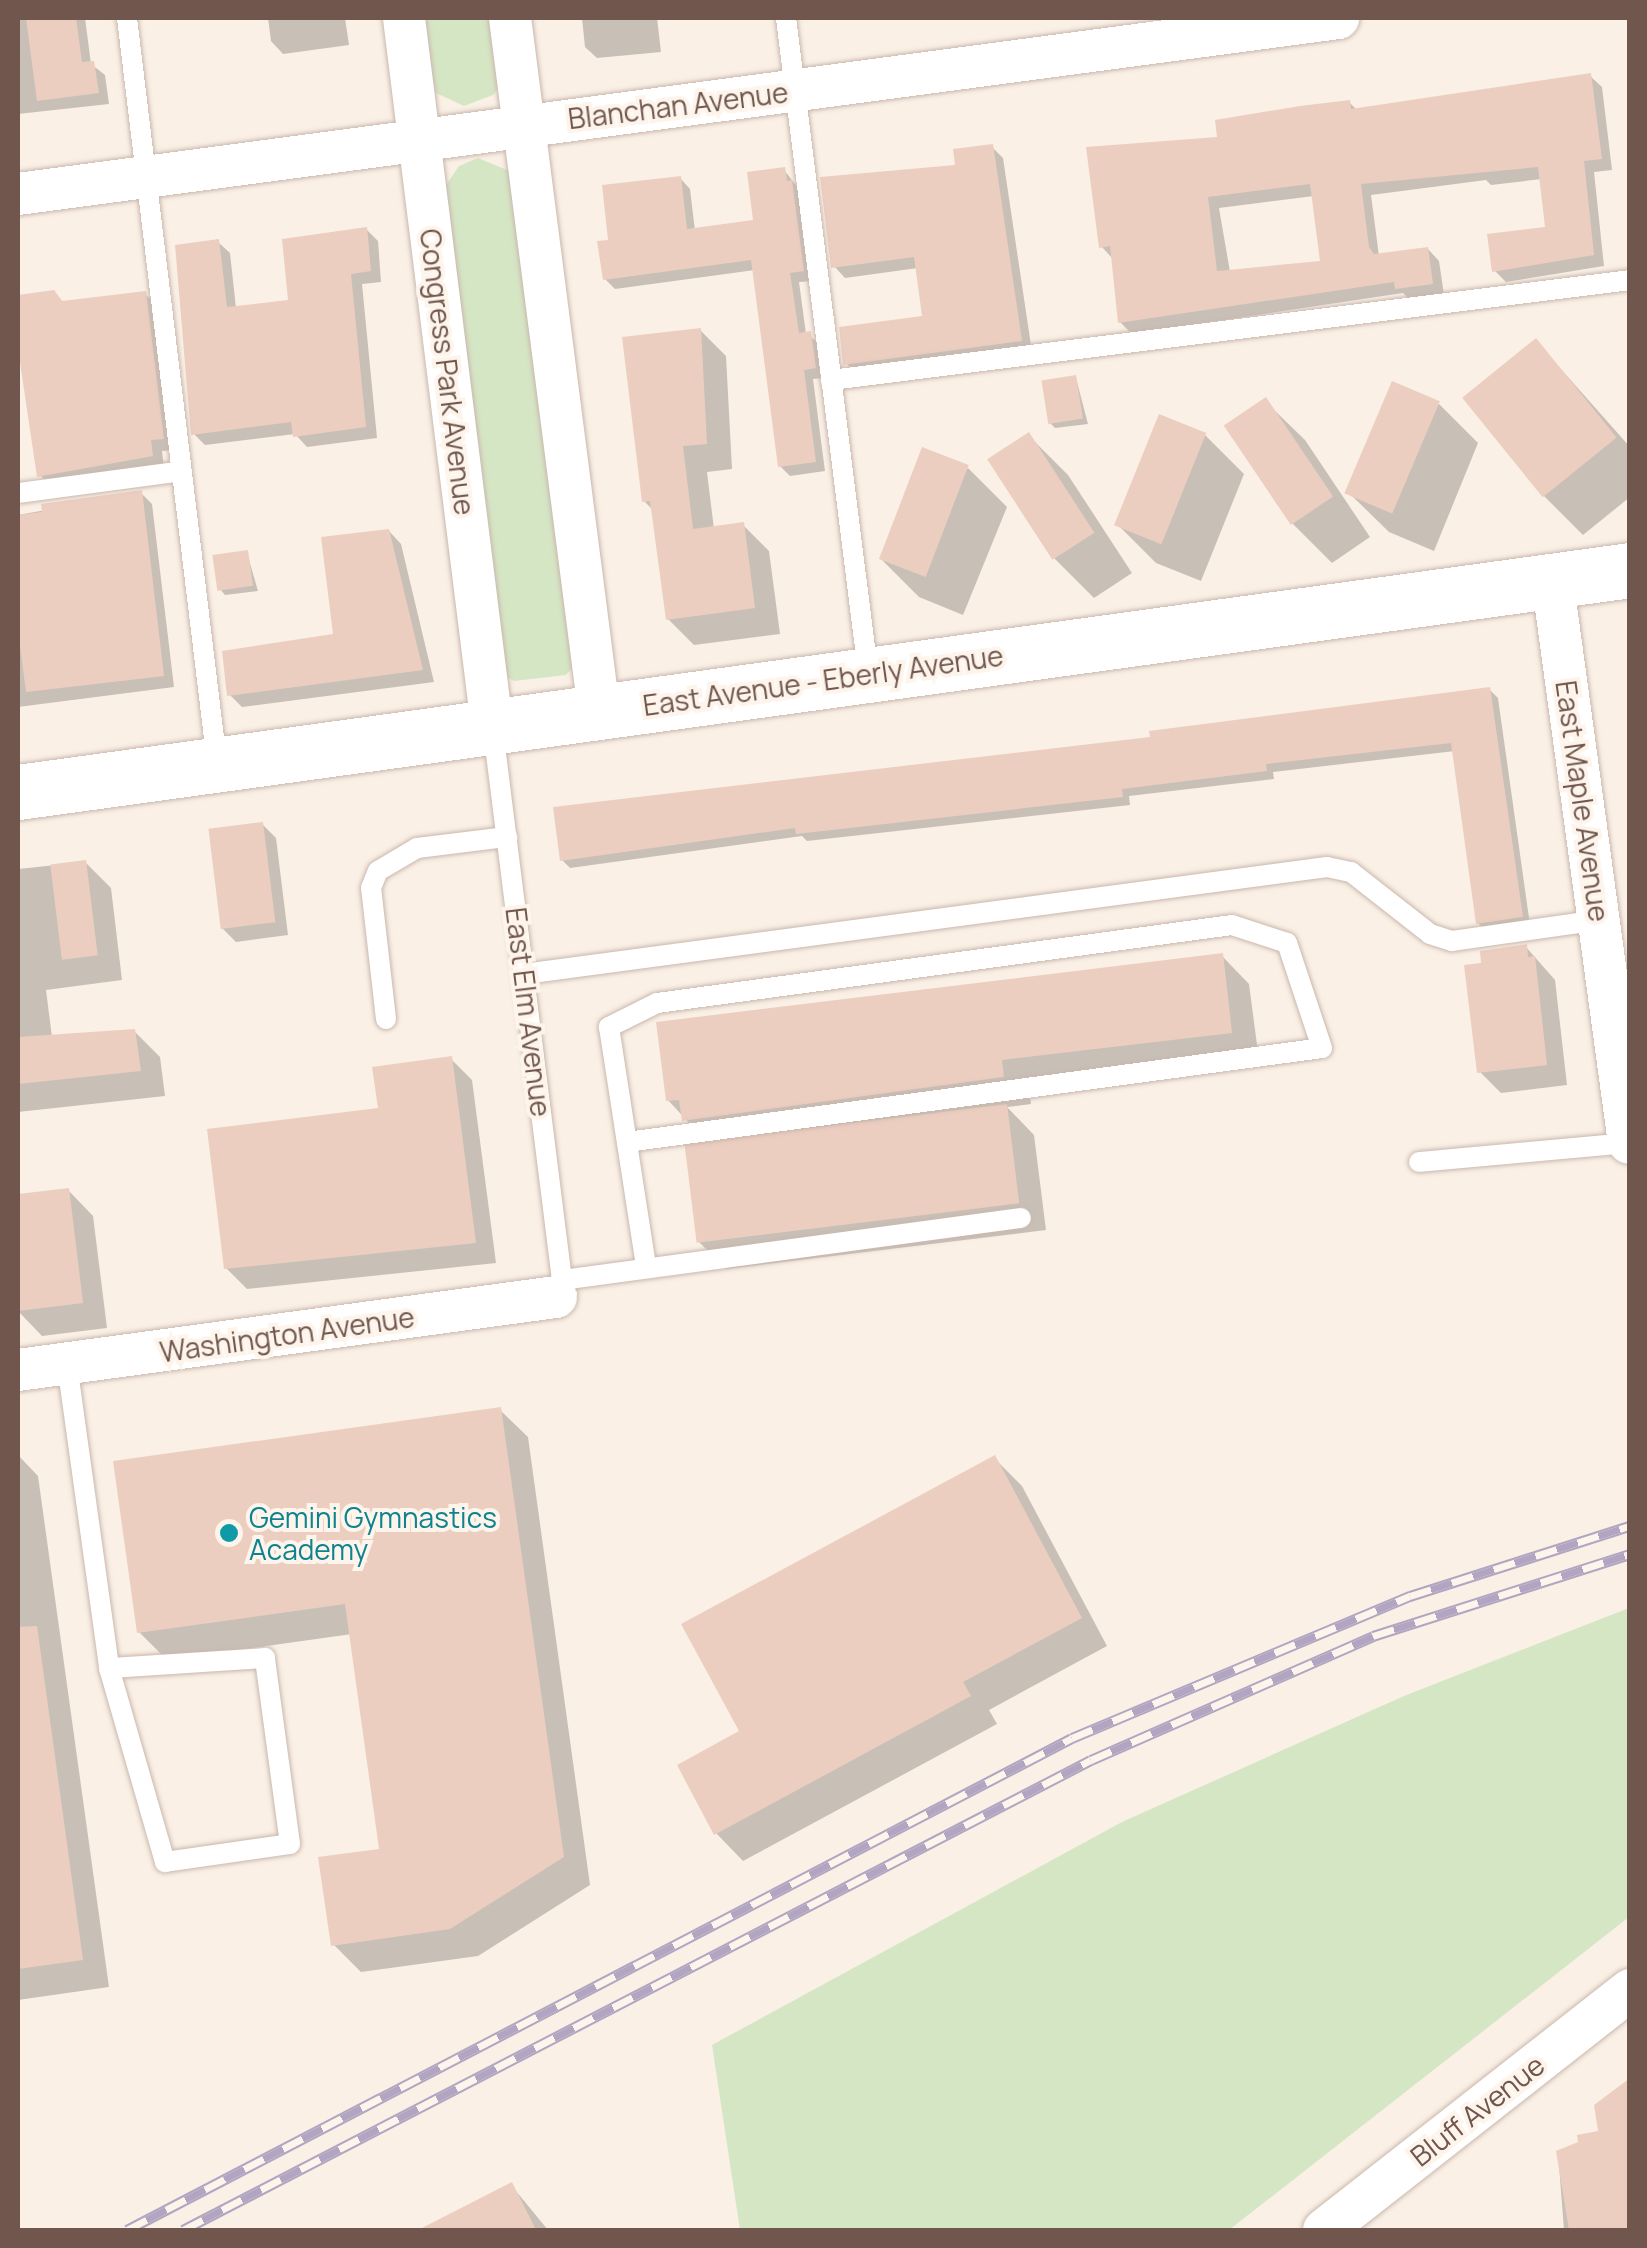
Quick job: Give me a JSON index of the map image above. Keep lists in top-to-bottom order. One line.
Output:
{"streets":{"main road":["East Avenue - Eberly Avenue"],"street":["Blanchan Avenue","Congress Park Avenue","East Maple Avenue","Washington Avenue","Bluff Avenue"],"lane":["East Elm Avenue"]},"crossings":[["Blanchan Avenue","Congress Park Avenue"],["Congress Park Avenue","East Avenue - Eberly Avenue"],["Congress Park Avenue","East Elm Avenue"],["East Avenue - Eberly Avenue","East Maple Avenue"],["East Avenue - Eberly Avenue","East Elm Avenue"],["East Elm Avenue","Washington Avenue"]],"places":["Gemini Gymnastics Academy"]}
